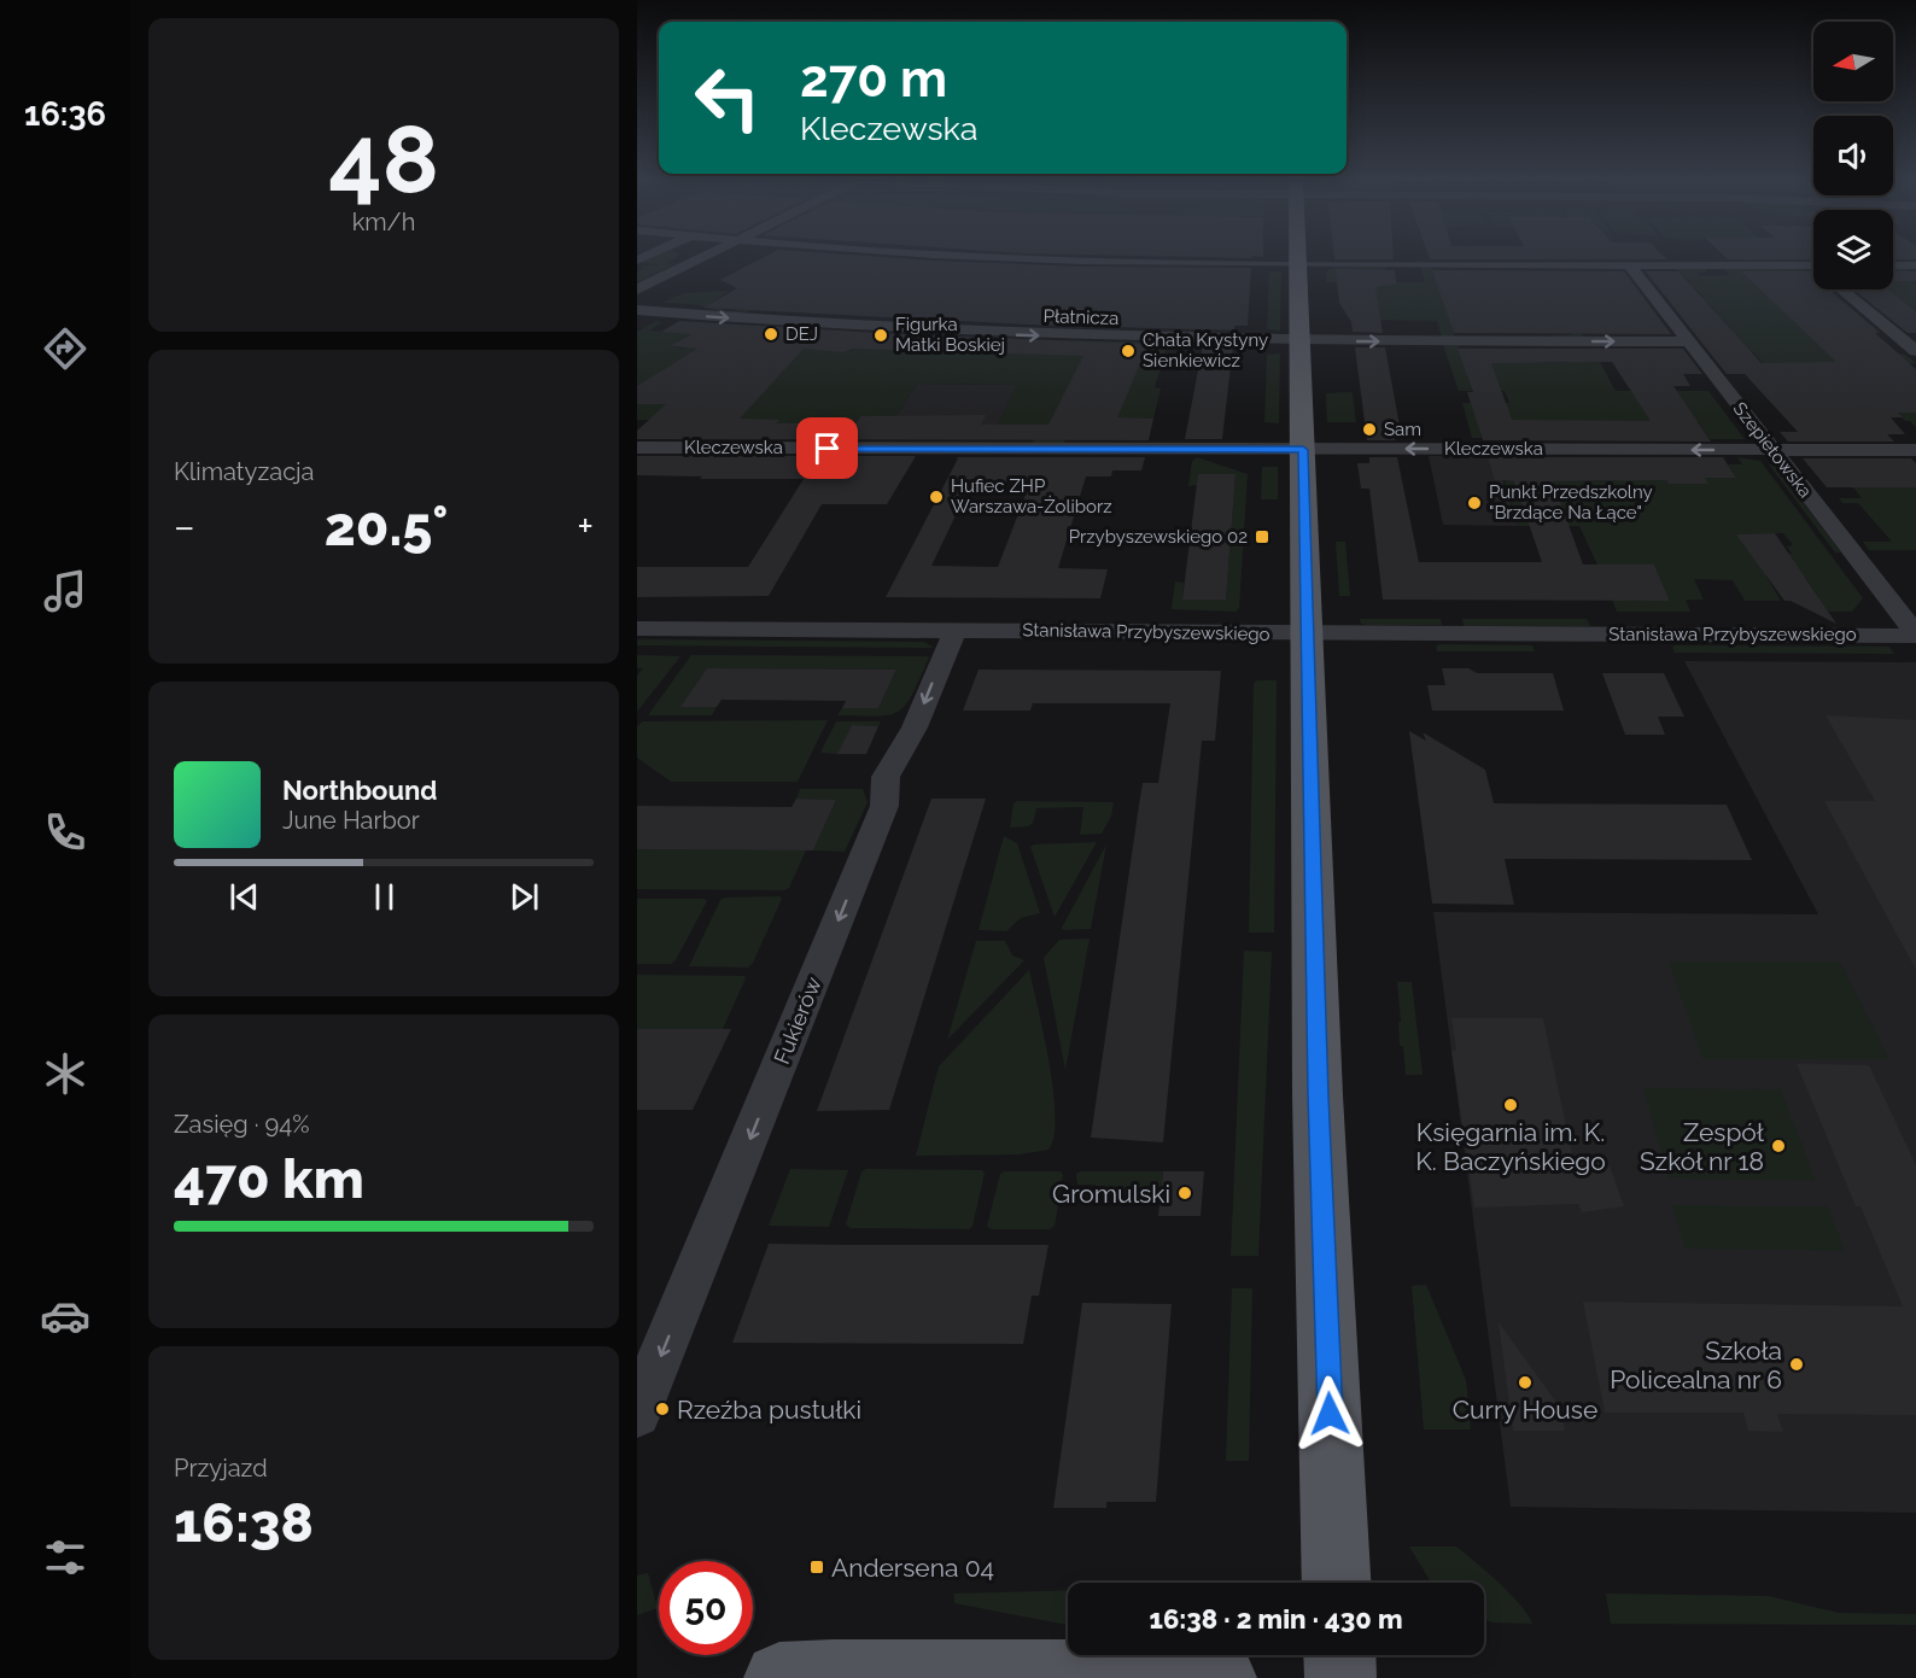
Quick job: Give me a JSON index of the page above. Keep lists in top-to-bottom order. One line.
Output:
{"streets":{"street":["Płatnicza","Kleczewska","Szepietowska","Stanisława Przybyszewskiego","Fukierów"]},"crossings":[["Płatnicza","Szepietowska"],["Kleczewska","Szepietowska"],["Szepietowska","Stanisława Przybyszewskiego"],["Stanisława Przybyszewskiego","Fukierów"]],"one_way":["Fukierów"],"places":{"other":["DEJ","Figurka Matki Boskiej","Chata Krystyny Sienkiewicz","Sam","Hufiec ZHP Warszawa-Żoliborz","Punkt Przedszkolny \"Brzdące Na Łące\"","Księgarnia im. K. K. Baczyńskiego","Zespół Szkół nr 18","Gromulski","Szkoła Policealna nr 6","Curry House","Rzeźba pustułki"],"transit":["Przybyszewskiego 02","Andersena 04"]},"north":"left","page":{"tabs":"16:36","tile":[["48","km/h"],"Klimatyzacja",["Zasięg · 94%","470 km"],["Przyjazd","16:38"]],"turn":["270 m","Kleczewska"],"heat":["−","20.5°","+"],"song":["Northbound","June Harbor"],"limit":"50","trip":"16:38 · 2 min · 430 m"}}
